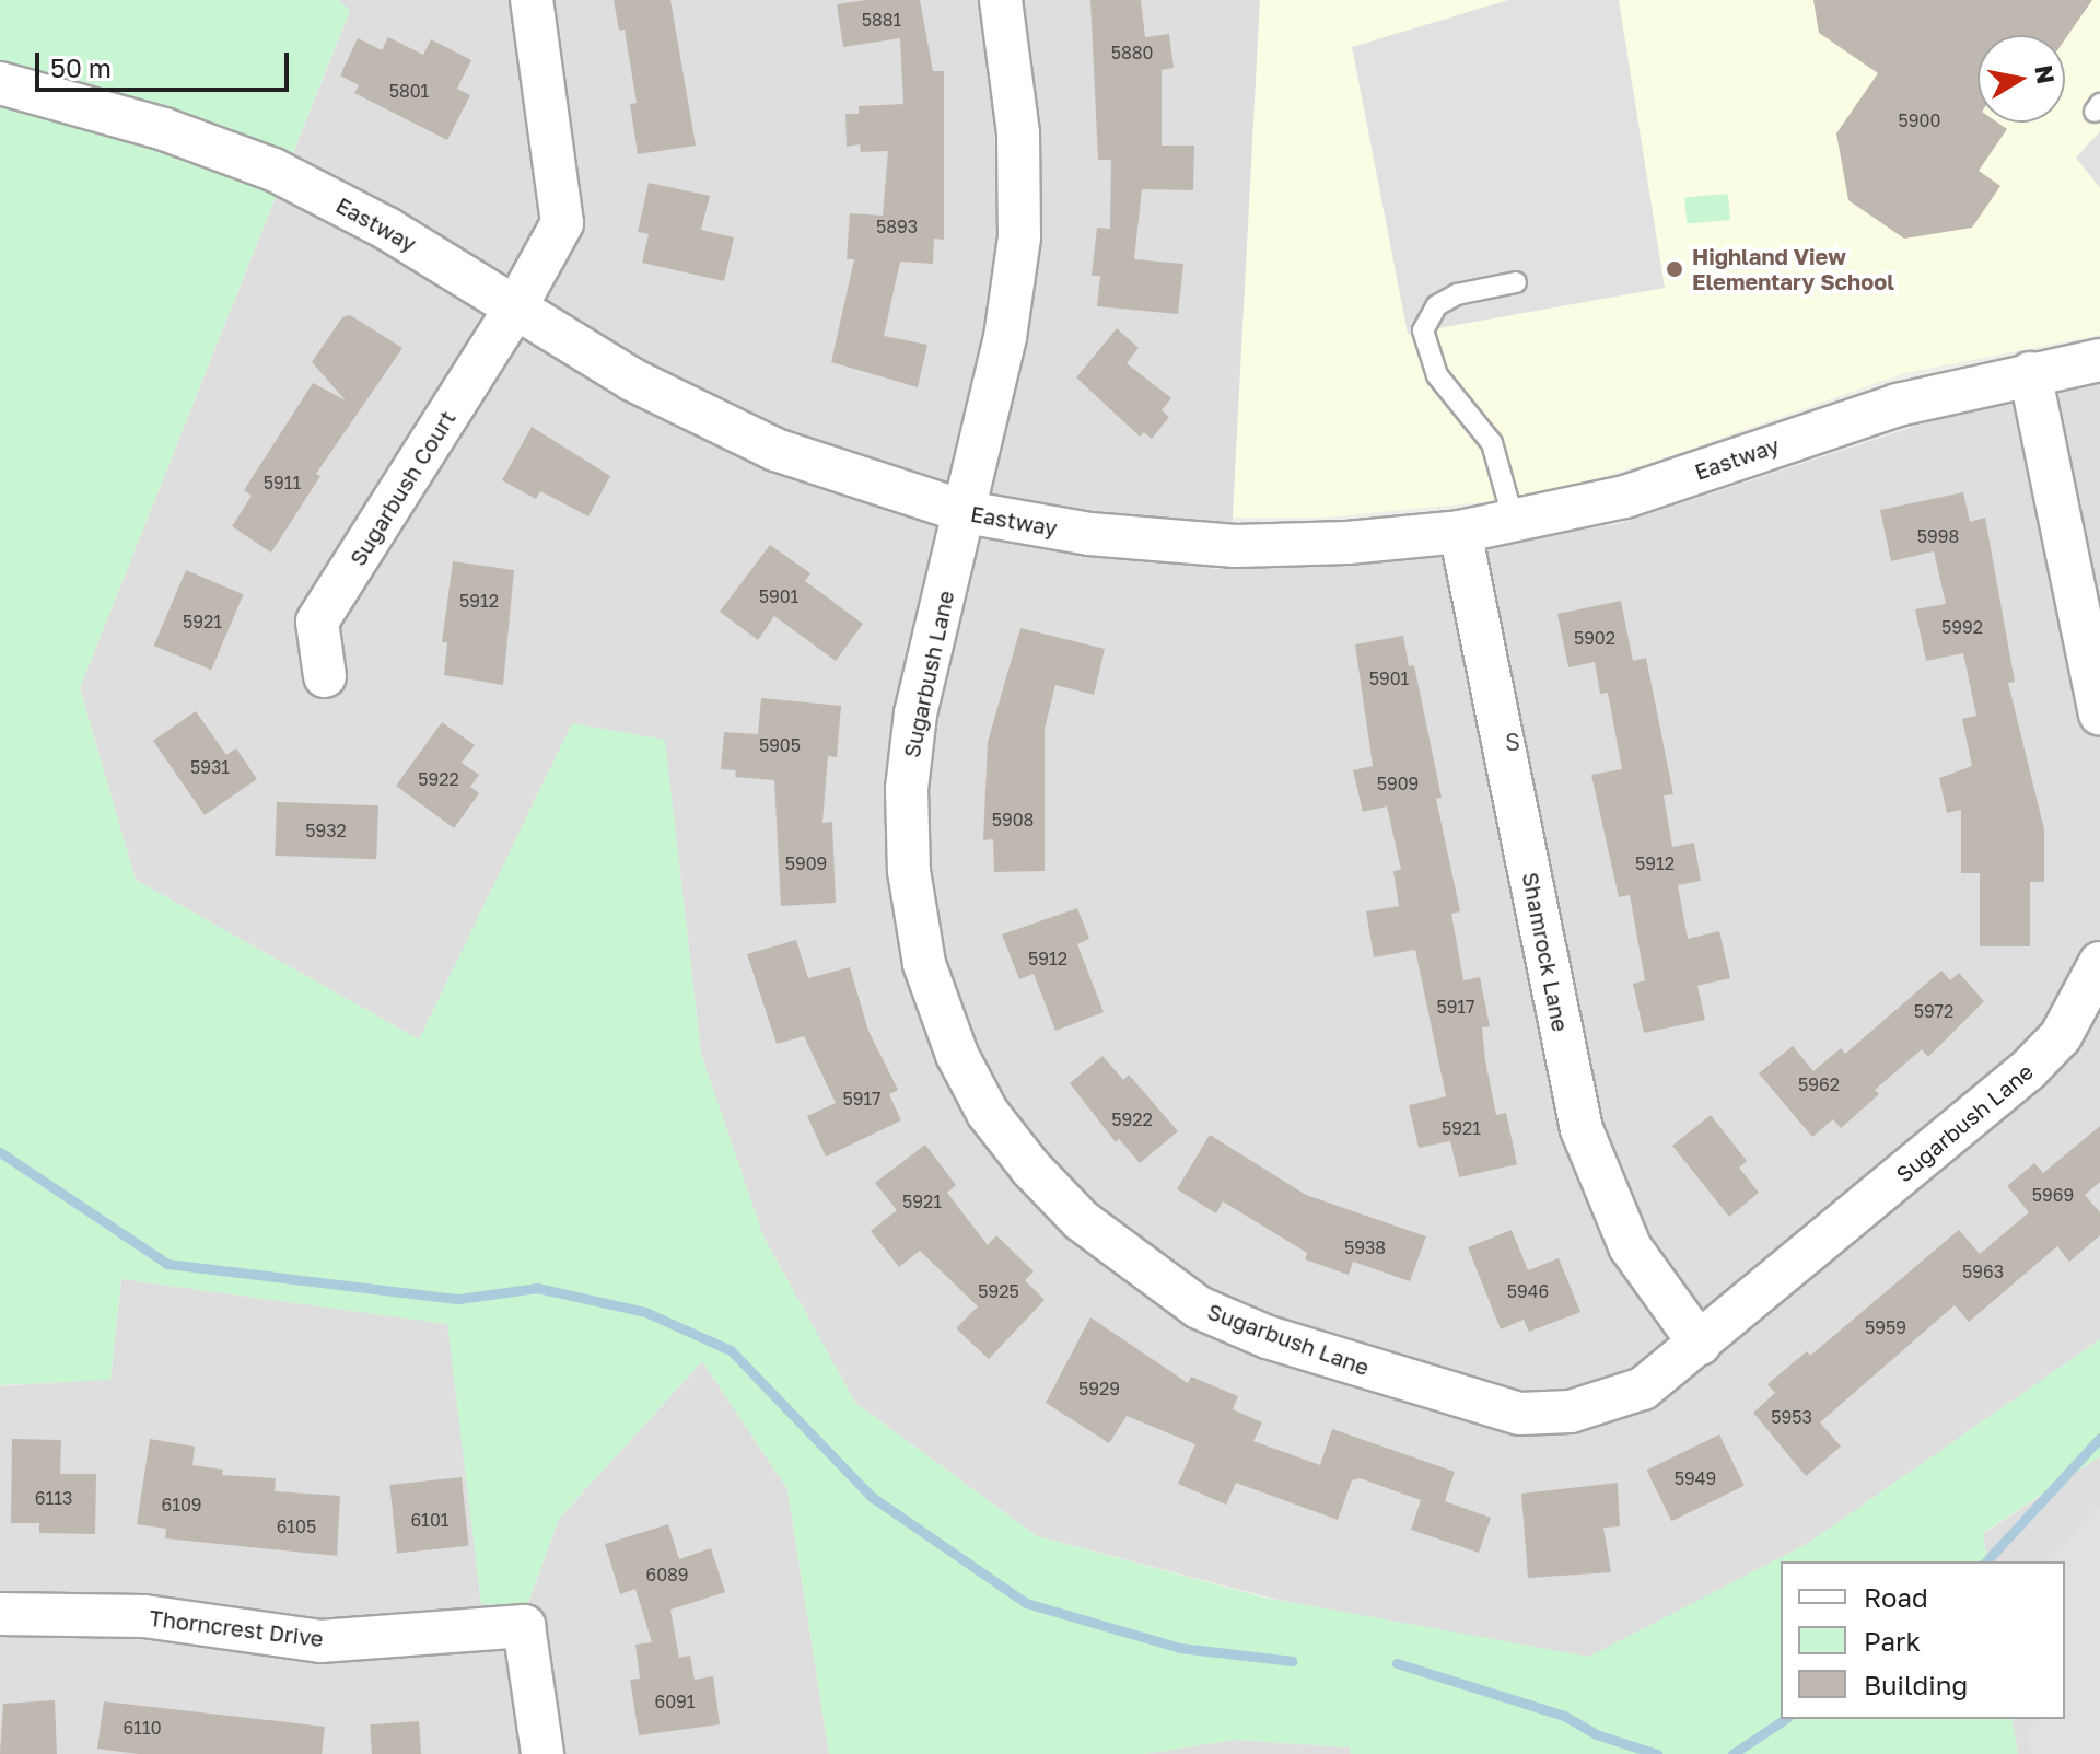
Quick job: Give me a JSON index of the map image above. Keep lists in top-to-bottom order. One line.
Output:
{"streets":{"street":["Eastway","Sugarbush Court","Sugarbush Lane","Shamrock Lane","Thorncrest Drive"]},"crossings":[["Eastway","Sugarbush Court"],["Eastway","Sugarbush Lane"],["Eastway","Shamrock Lane"],["Sugarbush Lane","Shamrock Lane"]],"districts":["S"],"places":["Highland View Elementary School"],"house_numbers":["5881","5880","5801","5900","5893","5911","5998","5901","5912","5921","5992","5902","5901","5905","5931","5922","5909","5908","5932","5909","5912","5912","5917","5972","5962","5917","5922","5921","5969","5921","5938","5963","5925","5946","5959","5929","5953","5949","6113","6109","6101","6105","6089","6091","6110"],"legend":["Road","Park","Building"],"scale_bar":"50 m","north":"right"}
